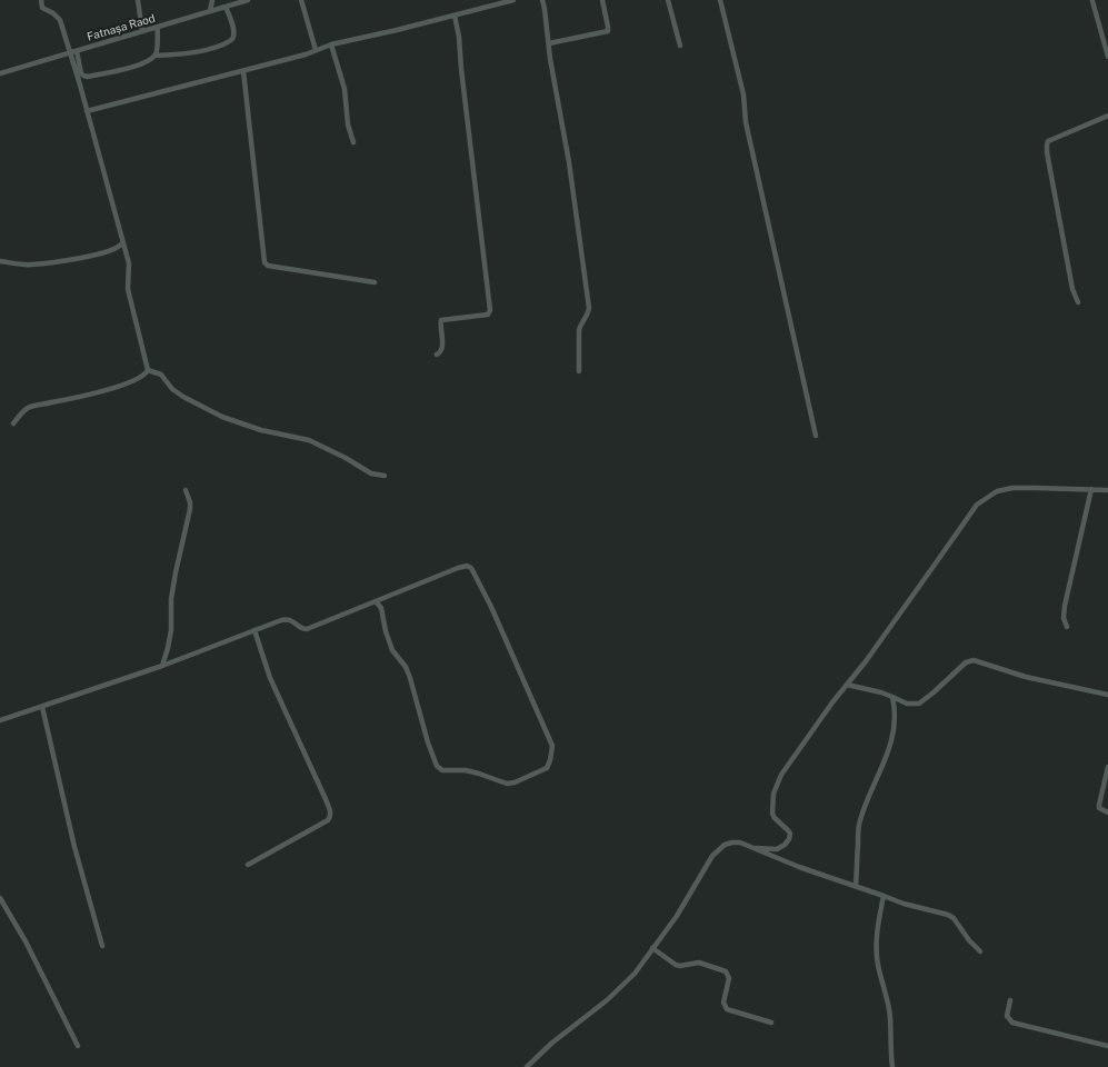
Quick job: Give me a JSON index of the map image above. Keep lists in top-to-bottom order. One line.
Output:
{"streets":{"street":["Fatnaṣa Raod"]}}
